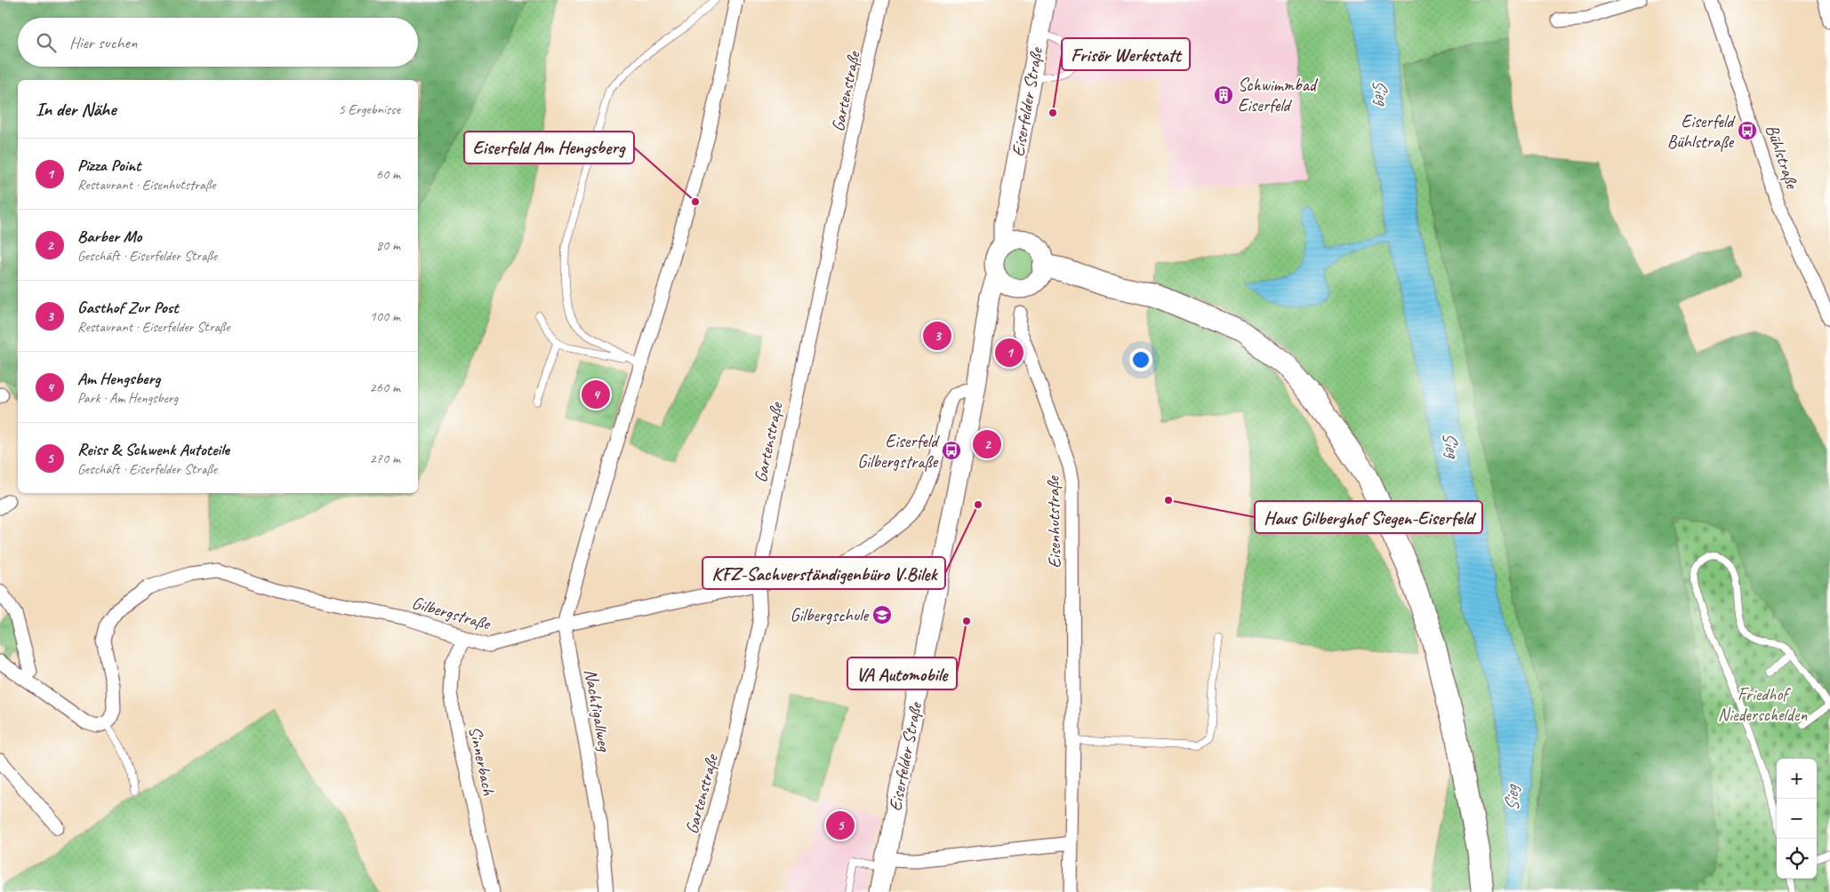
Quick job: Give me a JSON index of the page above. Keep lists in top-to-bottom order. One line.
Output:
{"streets":{"main road":["Eiserfelder Straße"],"street":["Gartenstraße","Bühlstraße","Eisenhutstraße","Gilbergstraße","Nachtigallweg","Sinnerbach"]},"crossings":[["Gartenstraße","Gilbergstraße"],["Eiserfelder Straße","Gilbergstraße"],["Gilbergstraße","Nachtigallweg"],["Gilbergstraße","Sinnerbach"]],"water":["Sieg"],"parks":["Friedhof Niederschelden"],"places":{"building":["Schwimmbad Eiserfeld"],"other":["Frisör Werkstatt","Eiserfeld Am Hengsberg","Haus Gilberghof Siegen-Eiserfeld","KFZ-Sachverständigenbüro V.Bilek","VA Automobile"],"bus stop":["Eiserfeld Bühlstraße","Eiserfeld Gilbergstraße"],"school or university":["Gilbergschule"]},"page":{"search":"Hier suchen","heading":["In der Nähe","5 Ergebnisse"],"list":[{"mark":"1","name":"Pizza Point","note":"Restaurant · Eisenhutstraße","value":"60 m"},{"mark":"2","name":"Barber Mo","note":"Geschäft · Eiserfelder Straße","value":"80 m"},{"mark":"3","name":"Gasthof Zur Post","note":"Restaurant · Eiserfelder Straße","value":"100 m"},{"mark":"4","name":"Am Hengsberg","note":"Park · Am Hengsberg","value":"260 m"},{"mark":"5","name":"Reiss & Schwenk Autoteile","note":"Geschäft · Eiserfelder Straße","value":"270 m"}],"pins":["3","1","4","2","5"],"map_buttons":["+","−"]}}
